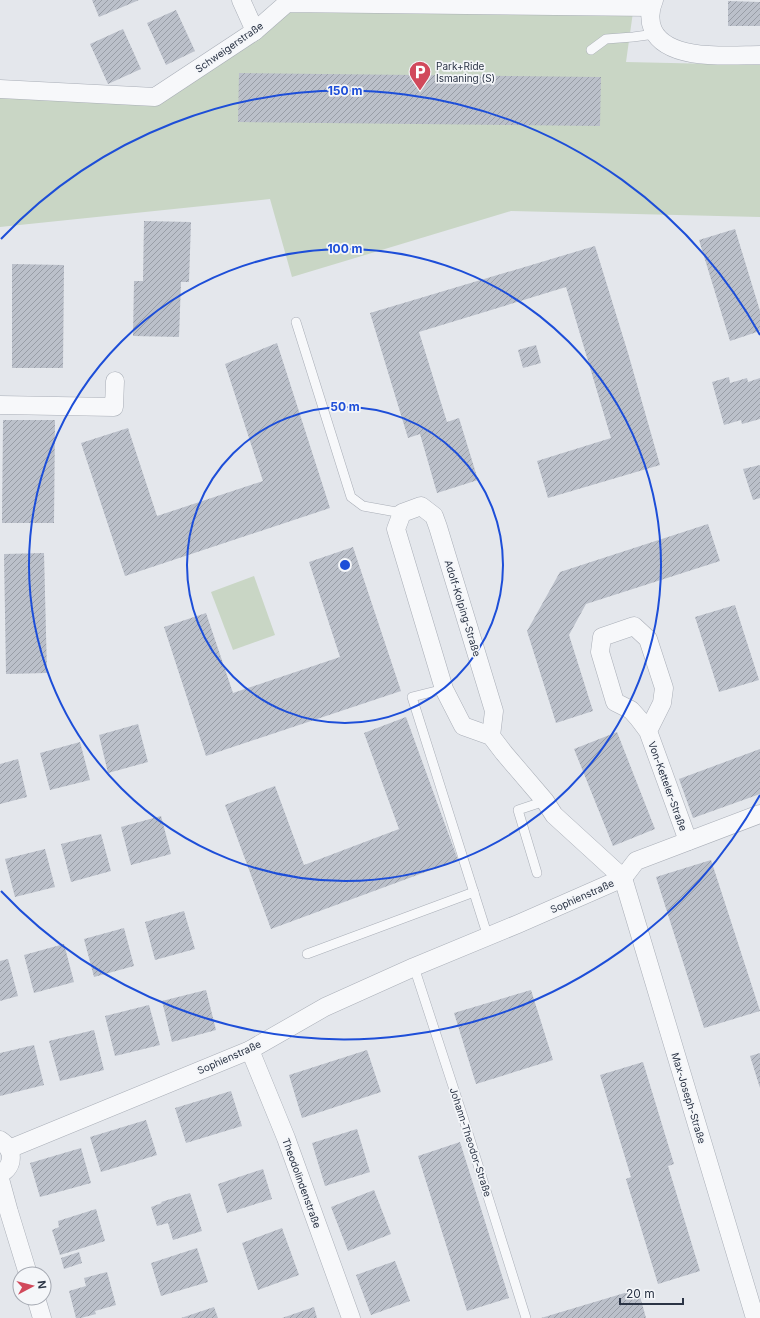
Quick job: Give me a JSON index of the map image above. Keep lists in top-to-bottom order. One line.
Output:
{"streets":{"street":["Schweigerstraße","Adolf-Kolping-Straße","Von-Ketteler-Straße","Sophienstraße","Max-Joseph-Straße","Theodolindenstraße"],"lane":["Johann-Theodor-Straße"]},"crossings":[["Von-Ketteler-Straße","Sophienstraße"],["Sophienstraße","Max-Joseph-Straße"],["Sophienstraße","Johann-Theodor-Straße"],["Sophienstraße","Theodolindenstraße"]],"places":{"parking":["Park+Ride Ismaning (S)"]},"scale_bar":"20 m","north":"right","rings":["150 m","100 m","50 m"]}
